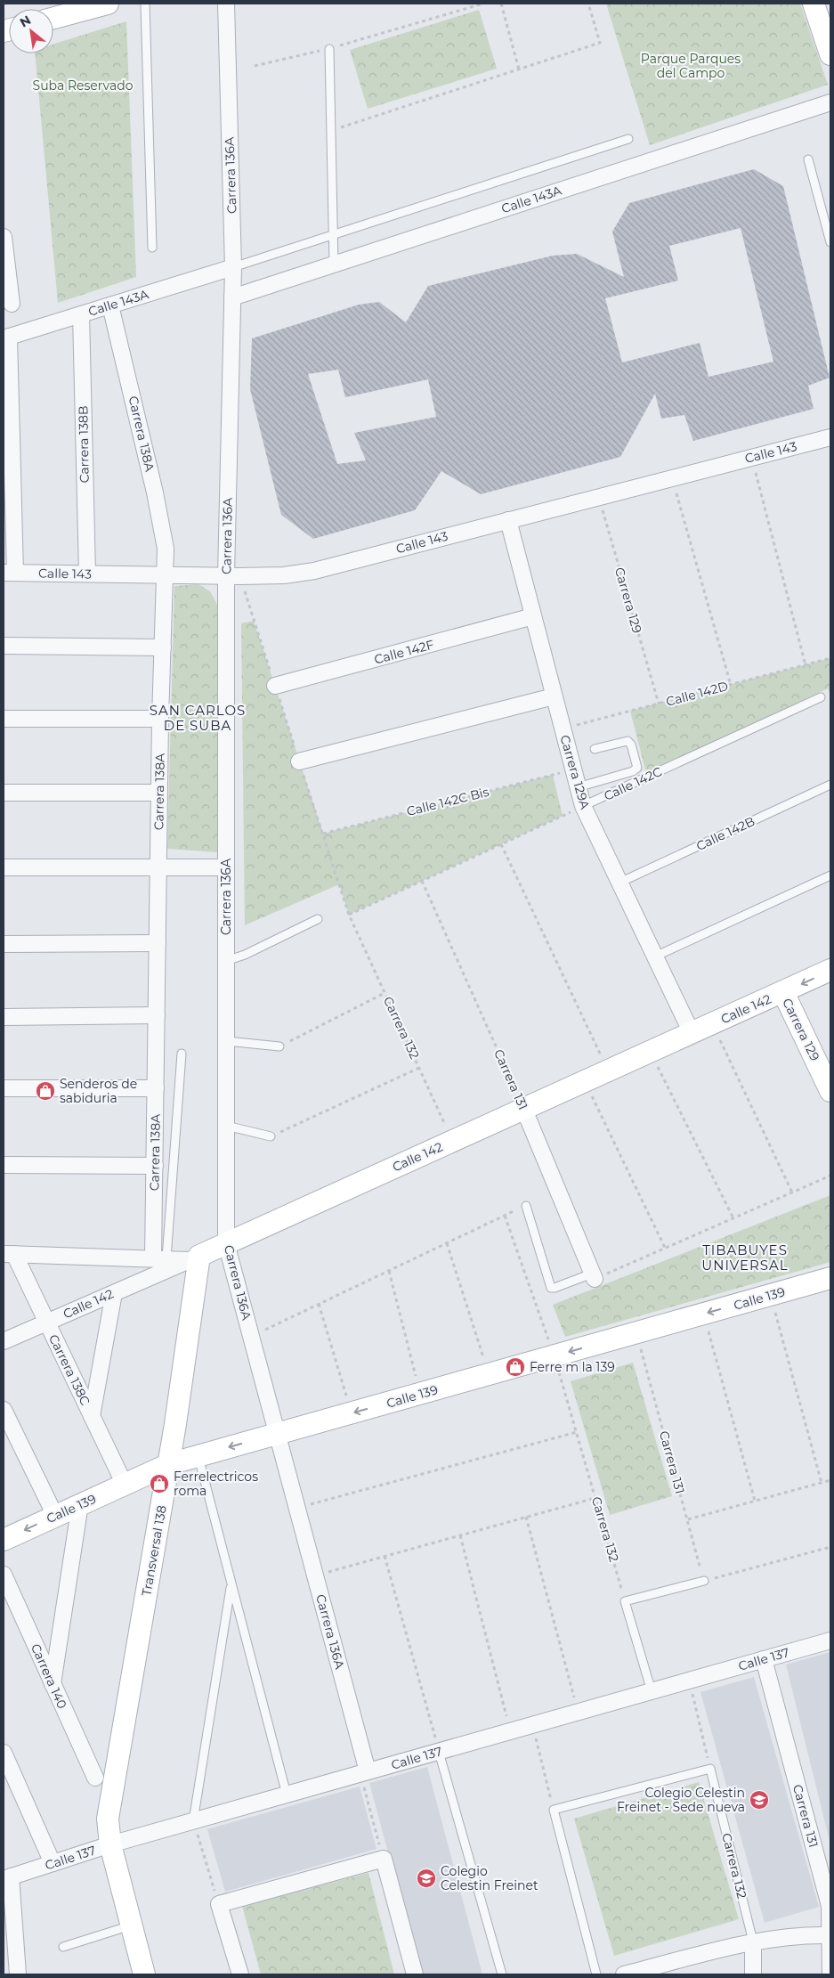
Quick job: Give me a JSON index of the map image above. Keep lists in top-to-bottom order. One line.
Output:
{"streets":{"street":["Carrera 136A","Calle 143A","Carrera 138A","Carrera 138B","Calle 143","Carrera 129","Calle 142F","Carrera 129A","Calle 142","Carrera 132","Carrera 131","Calle 139","Carrera 138C","Transversal 138","Calle 137","Carrera 140"],"lane":["Calle 142C","Calle 142B"],"path":["Calle 142D","Calle 142C Bis"]},"crossings":[["Carrera 136A","Calle 143A"],["Carrera 136A","Calle 143"],["Carrera 136A","Calle 142"],["Carrera 136A","Calle 139"],["Carrera 136A","Calle 137"],["Calle 143A","Carrera 138A"],["Calle 143A","Carrera 138B"],["Carrera 138A","Calle 143"],["Carrera 138B","Calle 143"],["Calle 143","Carrera 129"],["Calle 143","Carrera 129A"],["Carrera 129","Calle 142D"],["Carrera 129","Calle 142"],["Calle 142F","Carrera 129A"],["Calle 142D","Carrera 129A"],["Carrera 129A","Calle 142C"],["Carrera 129A","Calle 142C Bis"],["Carrera 129A","Calle 142B"],["Carrera 129A","Calle 142"],["Calle 142","Carrera 132"],["Calle 142","Carrera 131"],["Calle 142","Carrera 138C"],["Calle 142","Transversal 138"],["Carrera 132","Carrera 131"],["Carrera 131","Calle 137"],["Calle 139","Carrera 138C"],["Calle 139","Transversal 138"],["Transversal 138","Calle 137"]],"one_way":["Calle 139"],"districts":["SAN CARLOS DE SUBA","TIBABUYES UNIVERSAL"],"parks":["Parque Parques del Campo","Suba Reservado"],"places":{"shop":["Senderos de sabiduria","Ferre m la 139","Ferrelectricos roma"],"school or university":["Colegio Celestin Freinet - Sede nueva","Colegio Celestin Freinet"]},"north":"top left"}
